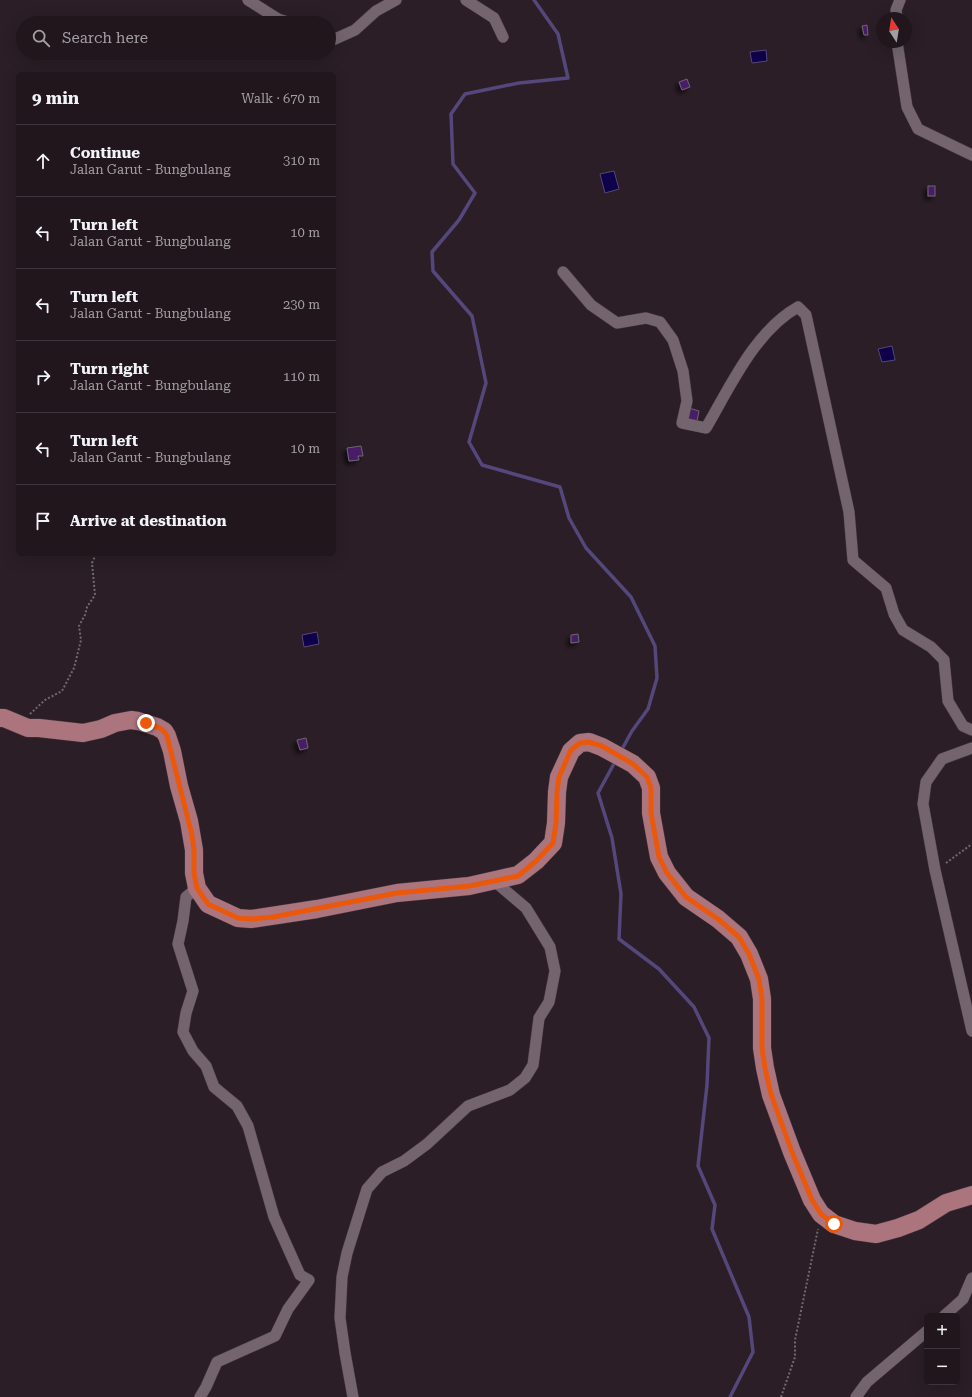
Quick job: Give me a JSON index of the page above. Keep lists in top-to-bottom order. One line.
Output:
{"north":"top","page":{"search":"Search here","heading":["9 min","Walk · 670 m"],"list":[["Continue","Jalan Garut - Bungbulang","310 m"],["Turn left","Jalan Garut - Bungbulang","10 m"],["Turn left","Jalan Garut - Bungbulang","230 m"],["Turn right","Jalan Garut - Bungbulang","110 m"],["Turn left","Jalan Garut - Bungbulang","10 m"],"Arrive at destination"],"map_buttons":["+","−"]}}
